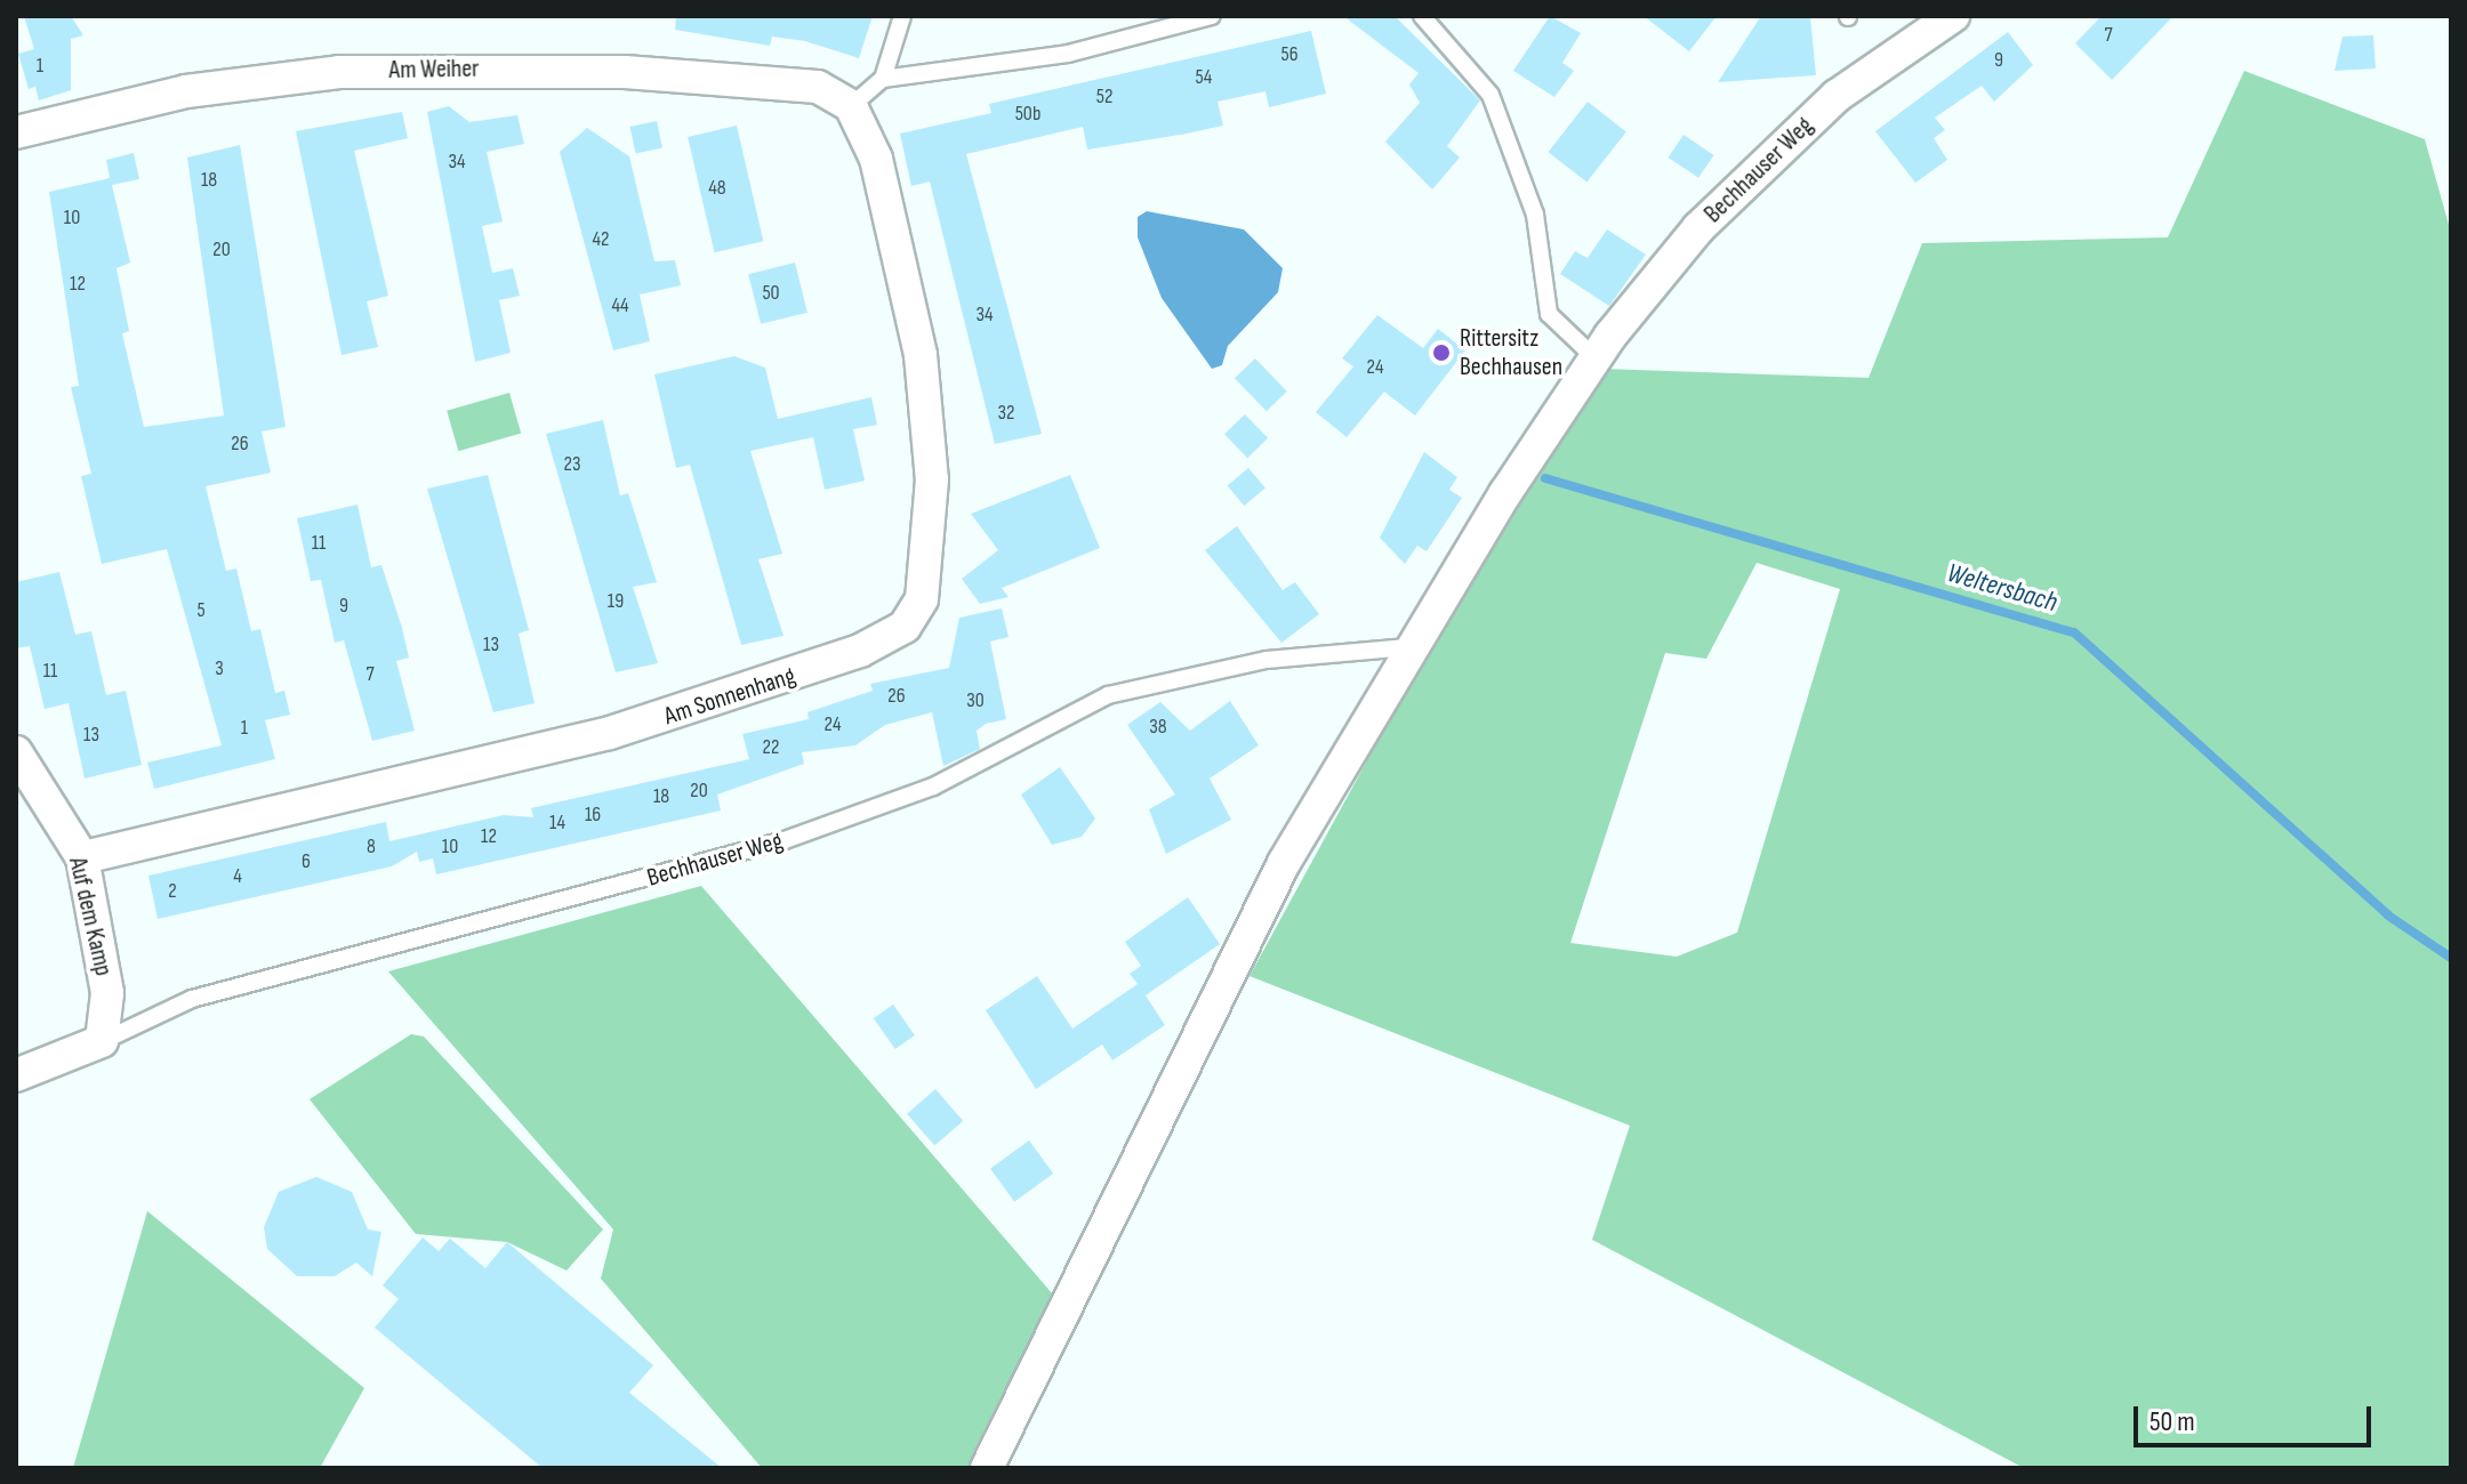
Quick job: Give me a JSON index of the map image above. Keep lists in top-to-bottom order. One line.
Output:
{"streets":{"street":["Am Weiher","Bechhauser Weg","Am Sonnenhang","Auf dem Kamp"]},"crossings":[["Am Weiher","Am Sonnenhang"],["Bechhauser Weg","Auf dem Kamp"],["Am Sonnenhang","Auf dem Kamp"]],"water":["Weltersbach"],"places":["Rittersitz Bechhausen"],"house_numbers":["7","56","9","1","54","52","50b","34","18","48","10","42","20","12","50","44","34","24","32","26","23","11","19","9","5","13","3","11","7","26","30","24","38","1","13","22","20","18","16","14","12","8","10","6","4","2"],"scale_bar":"50 m"}
